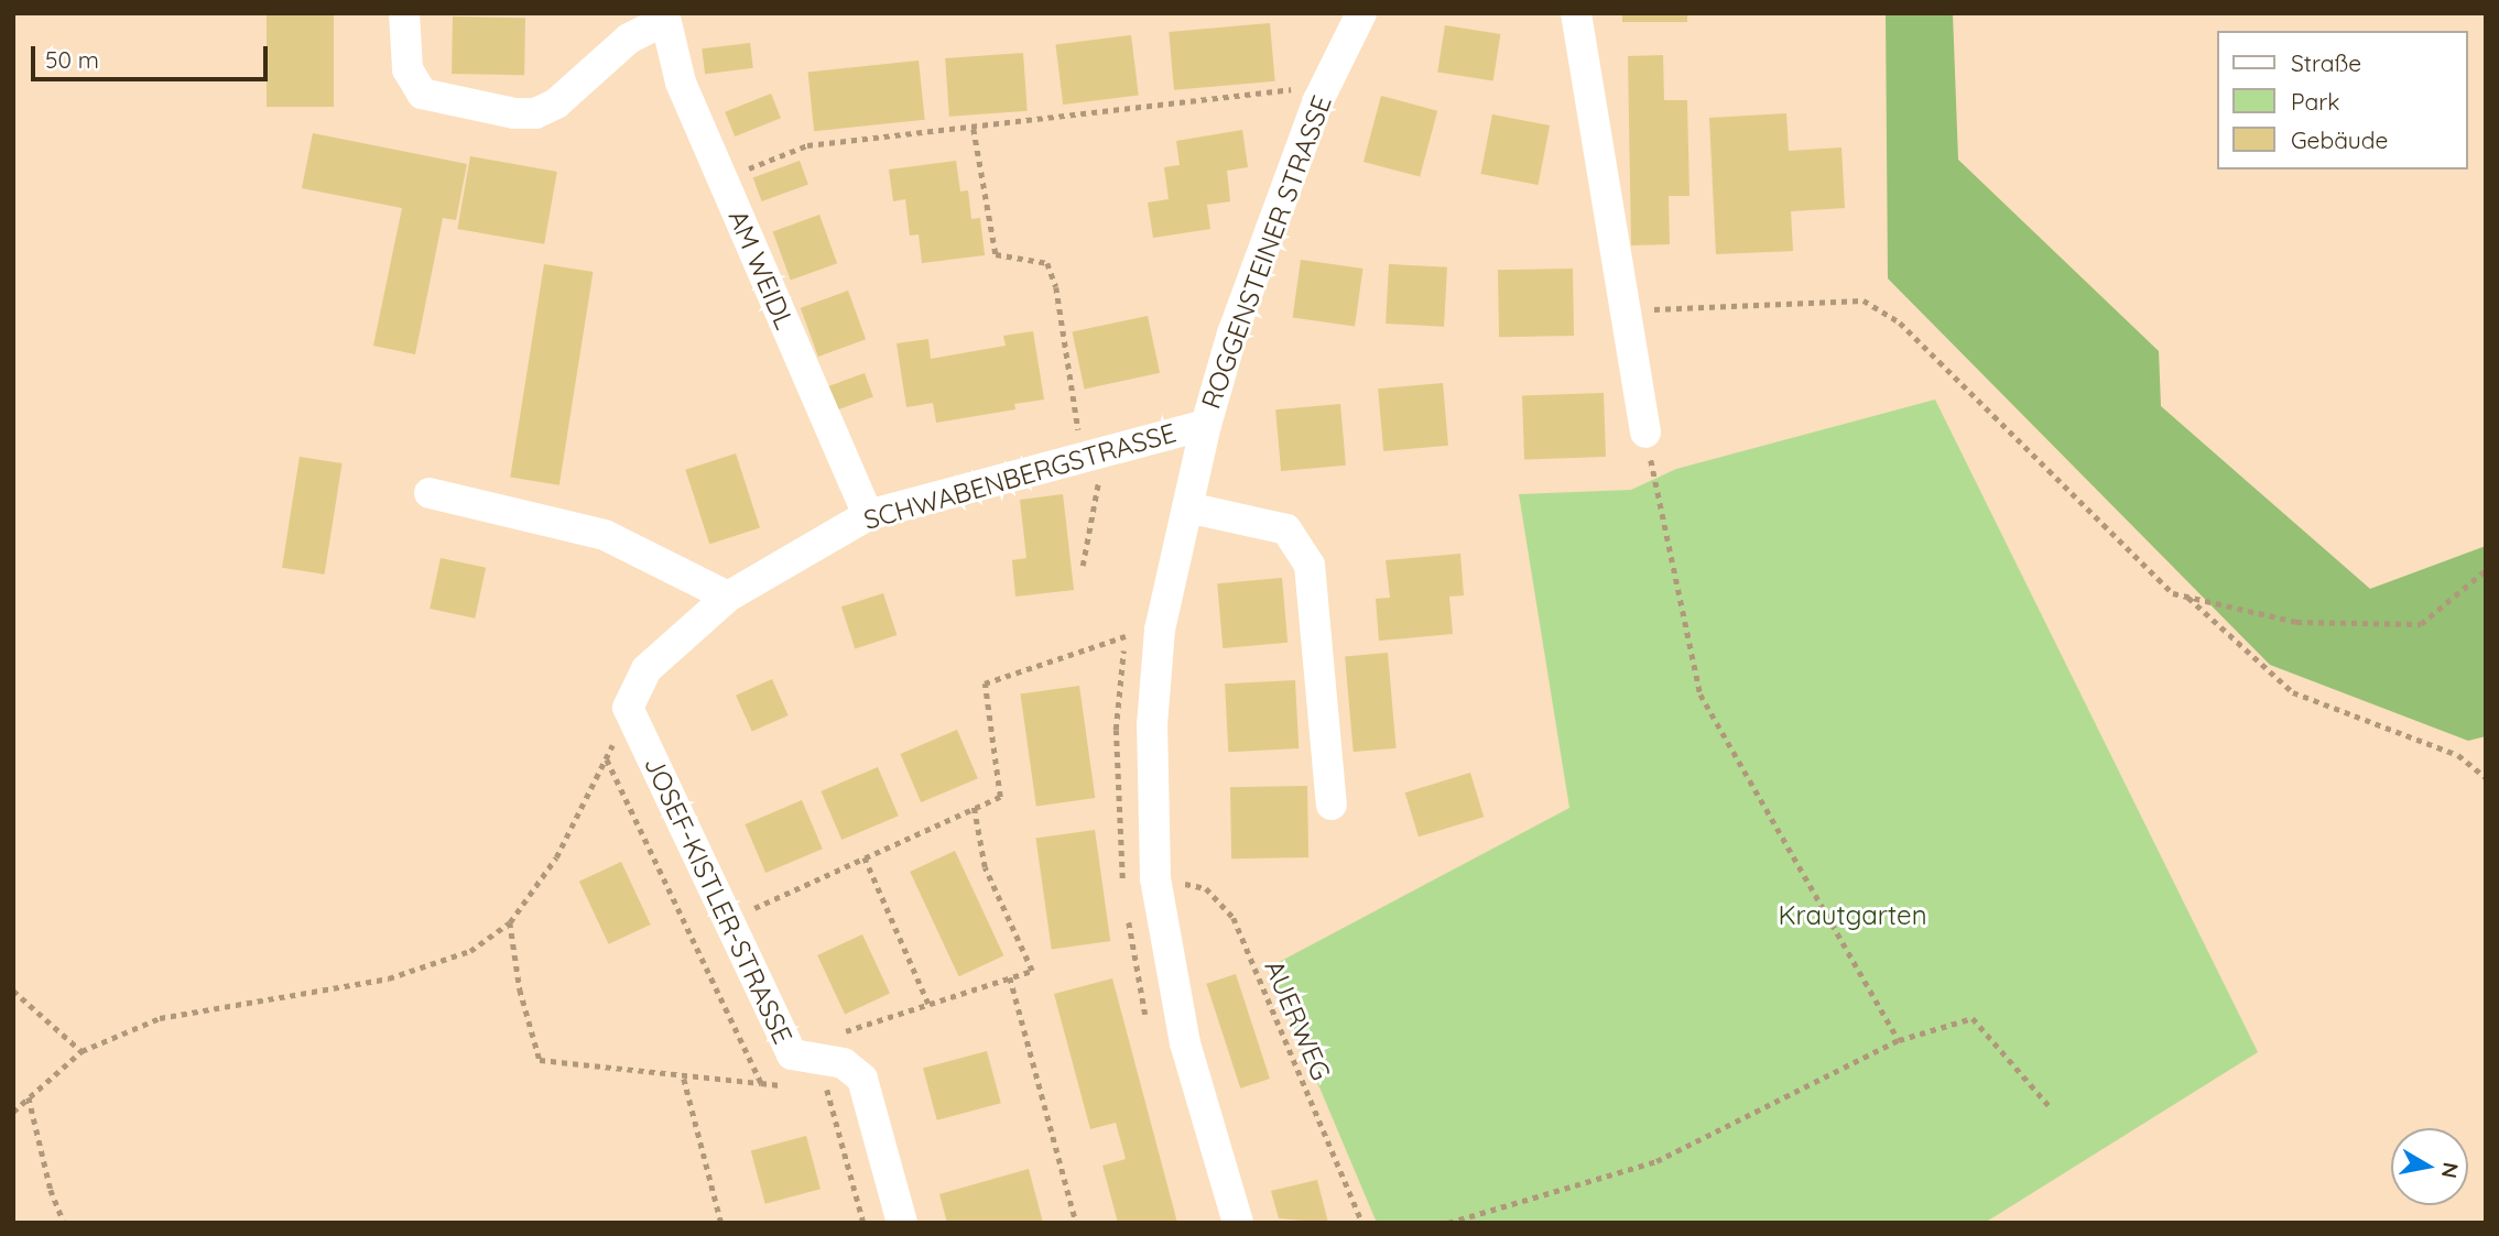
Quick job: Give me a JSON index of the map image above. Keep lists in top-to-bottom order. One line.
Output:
{"streets":{"street":["ROGGENSTEINER STRASSE","AM WEIDL","SCHWABENBERGSTRASSE","JOSEF-KISTLER-STRASSE"],"path":["AUERWEG"]},"crossings":[["ROGGENSTEINER STRASSE","SCHWABENBERGSTRASSE"],["ROGGENSTEINER STRASSE","AUERWEG"],["AM WEIDL","SCHWABENBERGSTRASSE"],["SCHWABENBERGSTRASSE","JOSEF-KISTLER-STRASSE"]],"parks":["Krautgarten"],"legend":["Straße","Park","Gebäude"],"scale_bar":"50 m","north":"right"}
